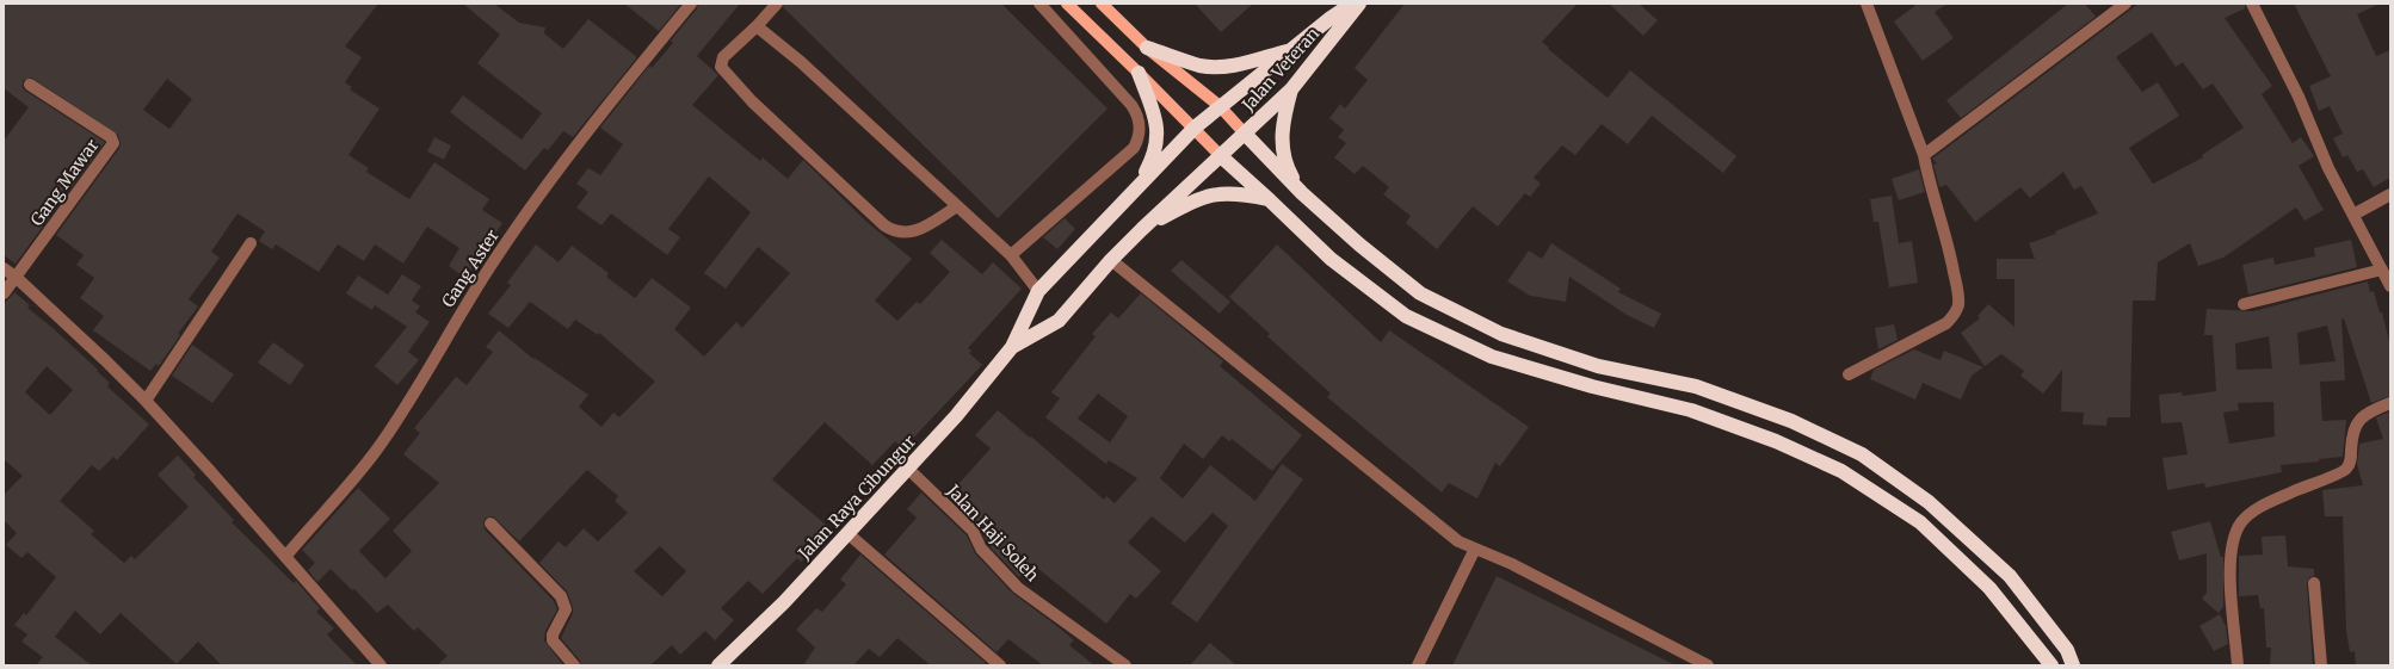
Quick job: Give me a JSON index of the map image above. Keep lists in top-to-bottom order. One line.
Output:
{"streets":{"highway":["Jalan Veteran","Jalan Raya Cibungur"],"street":["Gang Mawar","Gang Aster","Jalan Haji Soleh"]},"crossings":[["Jalan Raya Cibungur","Jalan Haji Soleh"]]}
